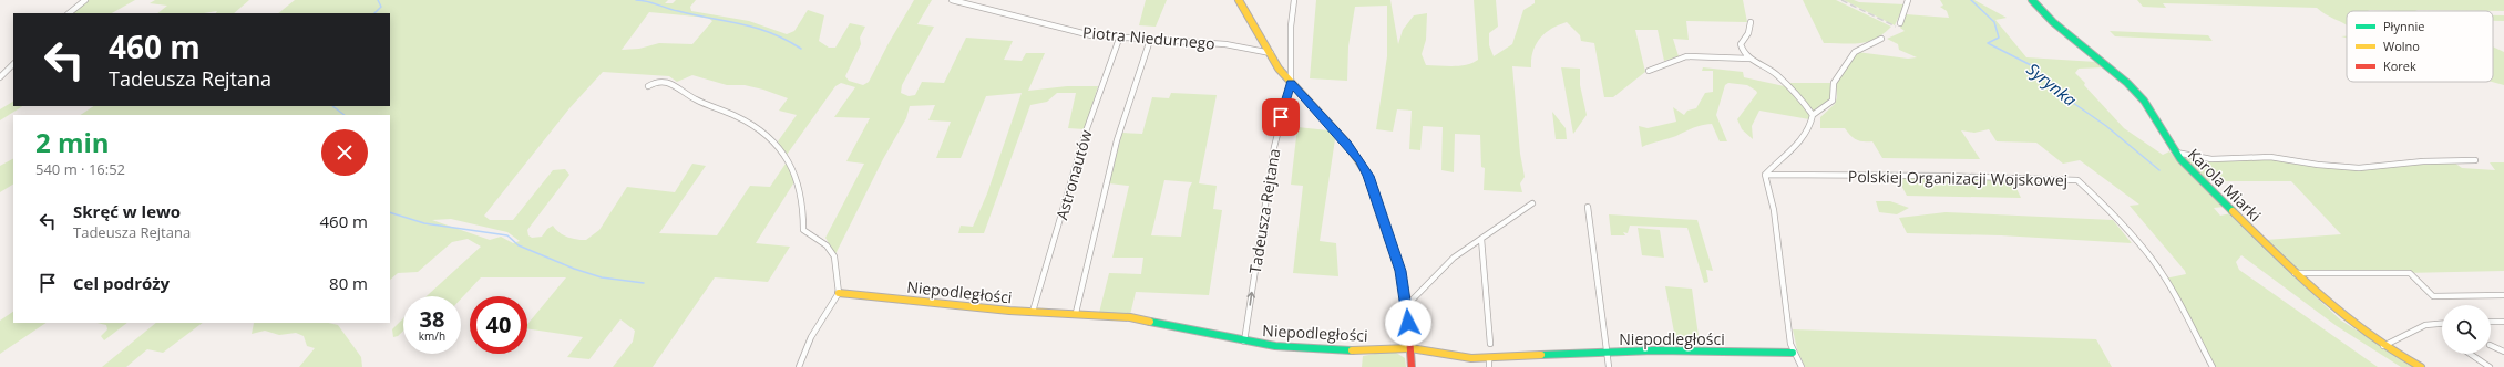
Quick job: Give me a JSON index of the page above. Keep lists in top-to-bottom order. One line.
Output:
{"streets":{"street":["Piotra Niedurnego","Astronautów","Polskiej Organizacji Wojskowej","Karola Miarki","Tadeusza Rejtana","Niepodległości"]},"crossings":[["Piotra Niedurnego","Astronautów"],["Astronautów","Niepodległości"],["Tadeusza Rejtana","Niepodległości"]],"one_way":["Tadeusza Rejtana"],"water":["Syrynka"],"legend":["Płynnie","Wolno","Korek"],"page":{"turn":["460 m","Tadeusza Rejtana"],"heading":["2 min","540 m · 16:52"],"list":[{"name":"Skręć w lewo","note":"Tadeusza Rejtana","value":"460 m"},{"name":"Cel podróży","value":"80 m"}],"speed":"38 km/h","limit":"40"}}
